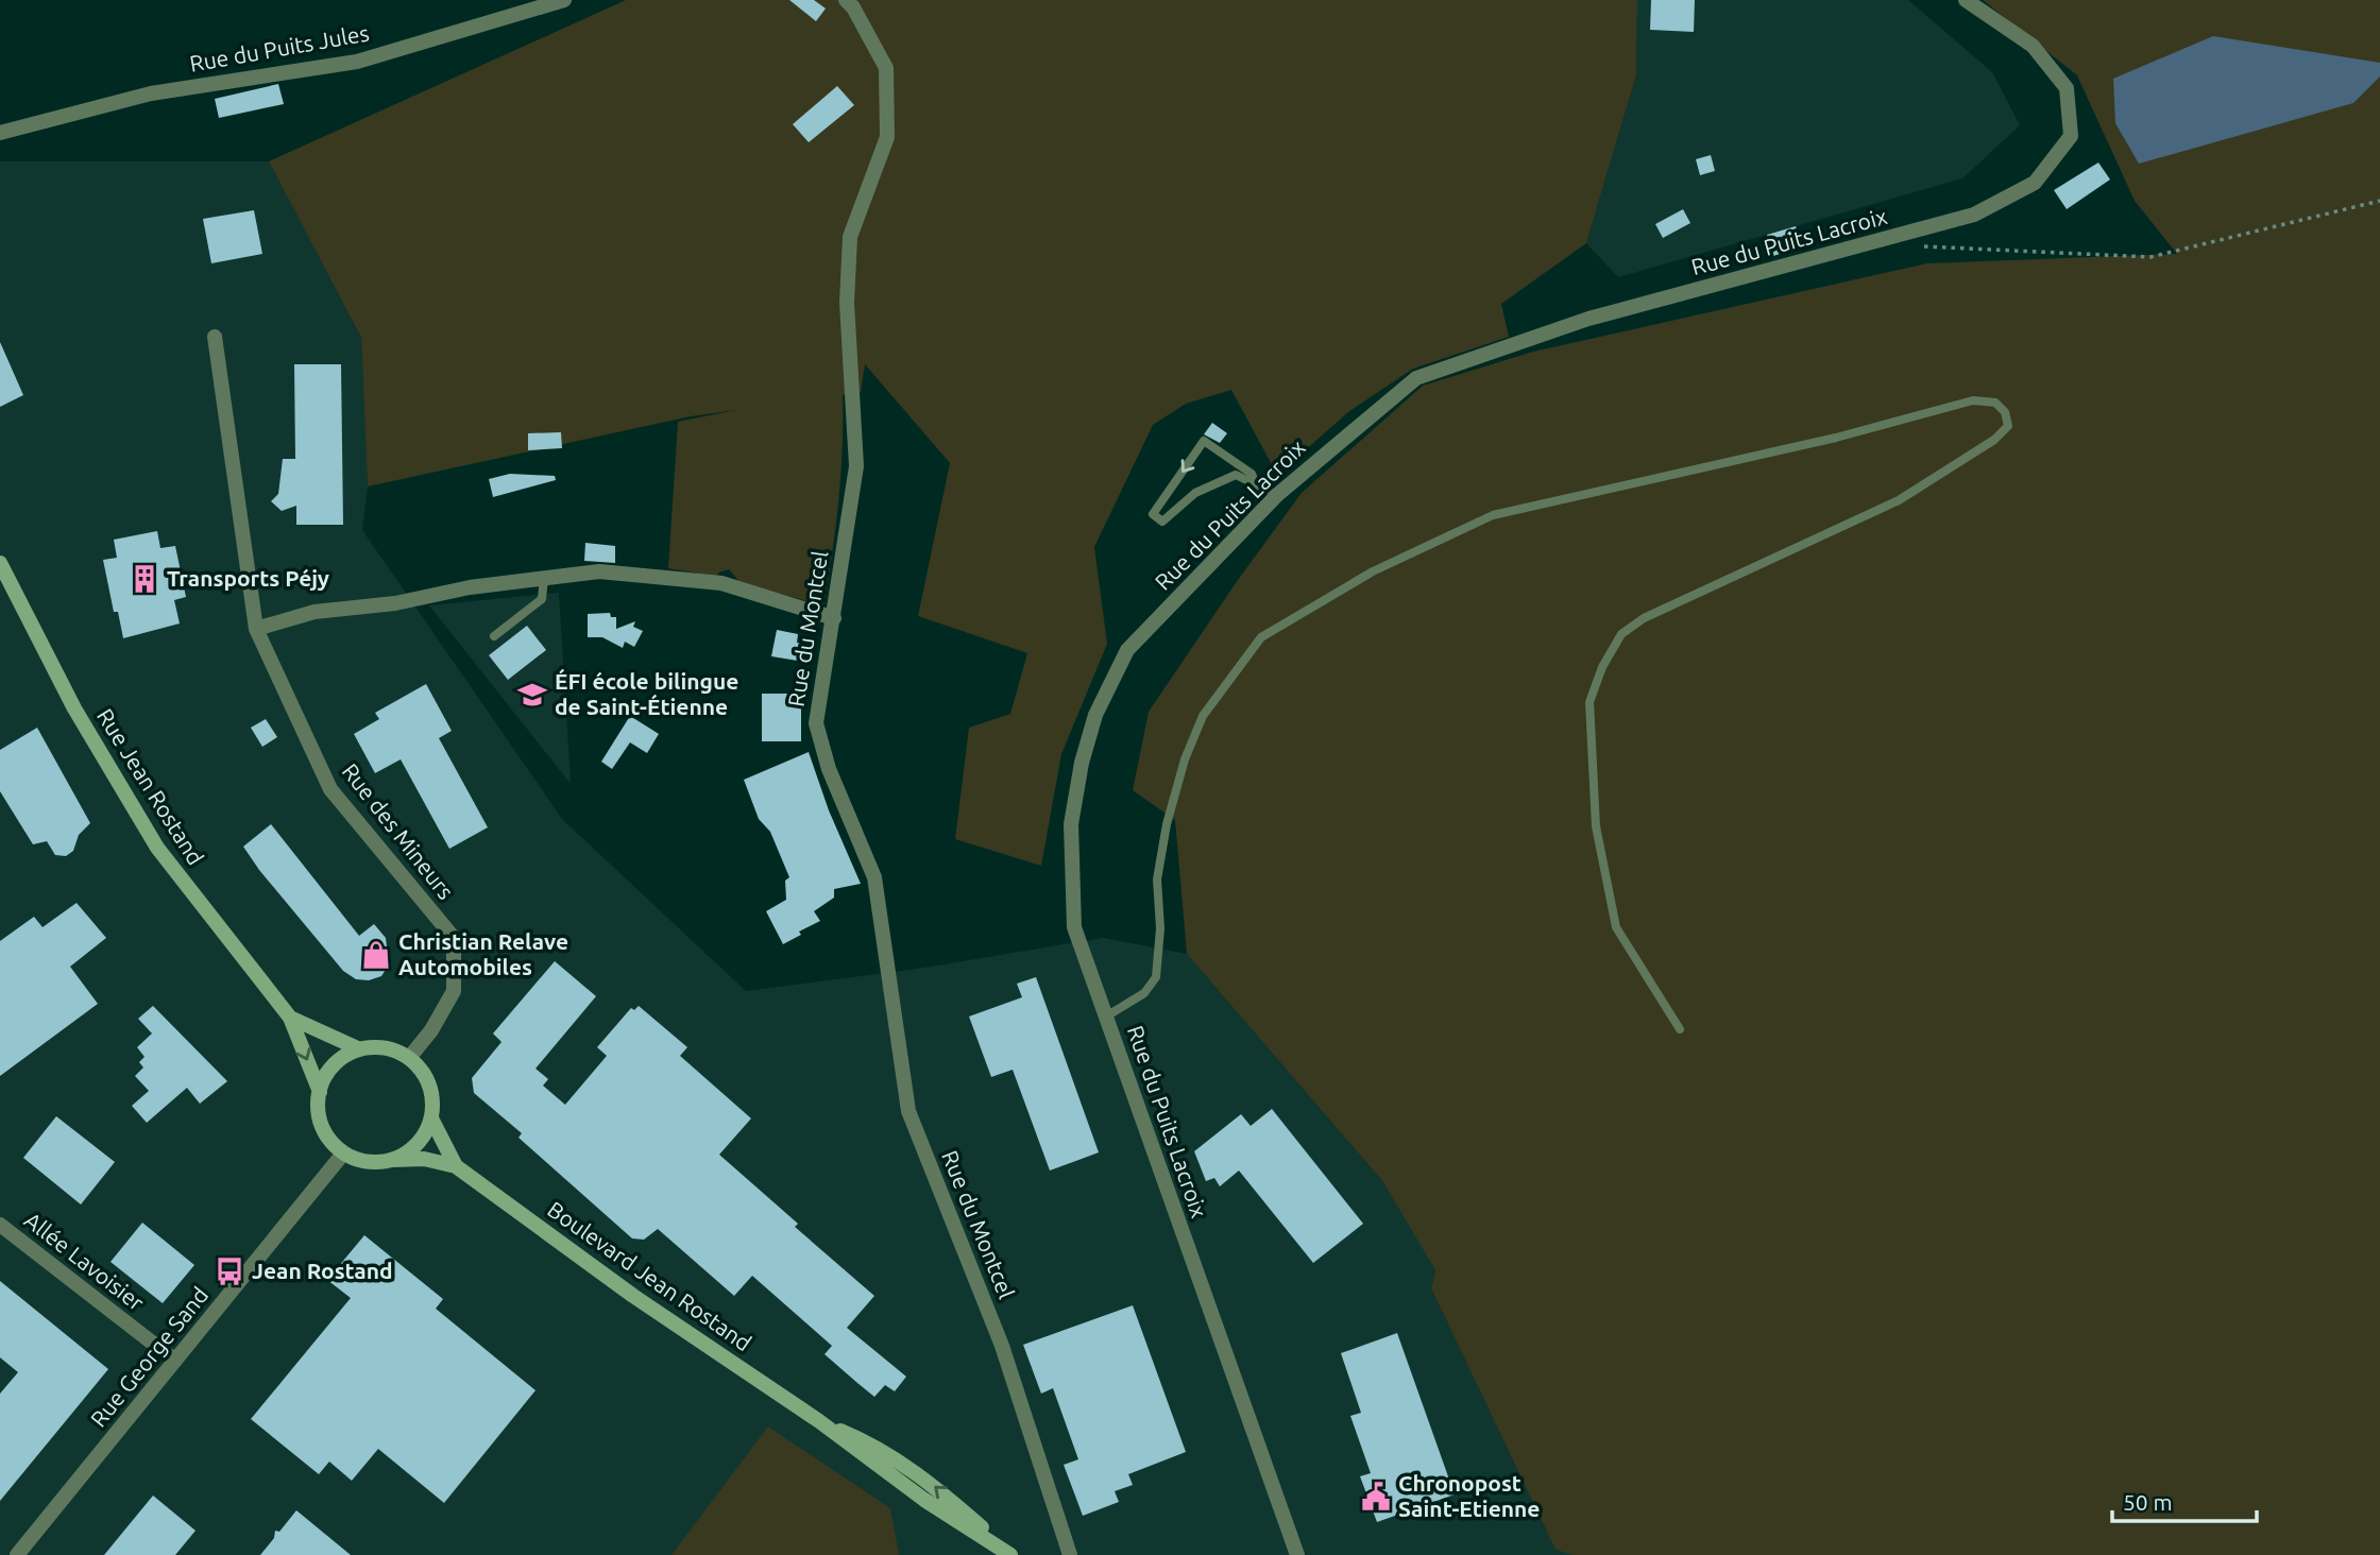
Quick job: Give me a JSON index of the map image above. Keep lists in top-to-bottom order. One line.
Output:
{"streets":{"main road":["Rue Jean Rostand","Boulevard Jean Rostand"],"street":["Rue du Puits Jules","Rue du Puits Lacroix","Rue du Montcel","Rue des Mineurs","Allée Lavoisier","Rue George Sand"]},"crossings":[["Rue des Mineurs","Rue George Sand"],["Allée Lavoisier","Rue George Sand"]],"places":{"building":["Transports Péjy"],"school or university":["ÉFI école bilingue de Saint-Étienne"],"shop":["Christian Relave Automobiles"],"bus stop":["Jean Rostand"],"public building":["Chronopost Saint-Etienne"]},"scale_bar":"50 m"}
